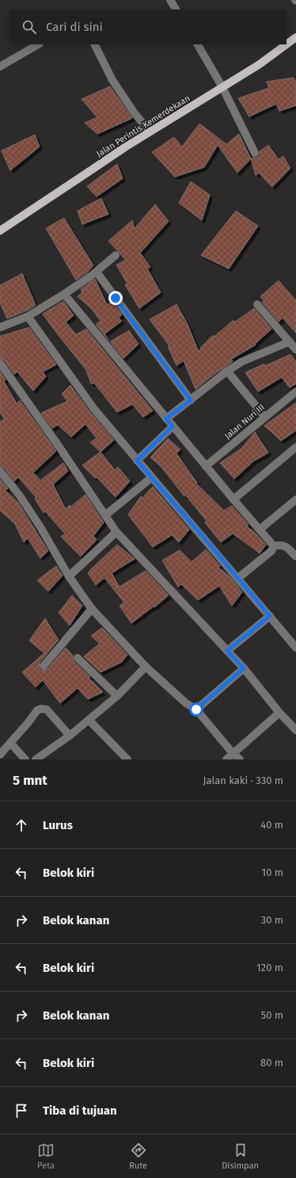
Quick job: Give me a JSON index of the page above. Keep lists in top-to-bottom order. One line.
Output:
{"streets":{"main road":["Jalan Perintis Kemerdekaan"],"street":["Jalan Nuri III"]},"page":{"search":"Cari di sini","heading":["5 mnt","Jalan kaki · 330 m"],"list":[["Lurus","40 m"],["Belok kiri","10 m"],["Belok kanan","30 m"],["Belok kiri","120 m"],["Belok kanan","50 m"],["Belok kiri","80 m"],"Tiba di tujuan"],"nav":["Peta","Rute","Disimpan"]}}
